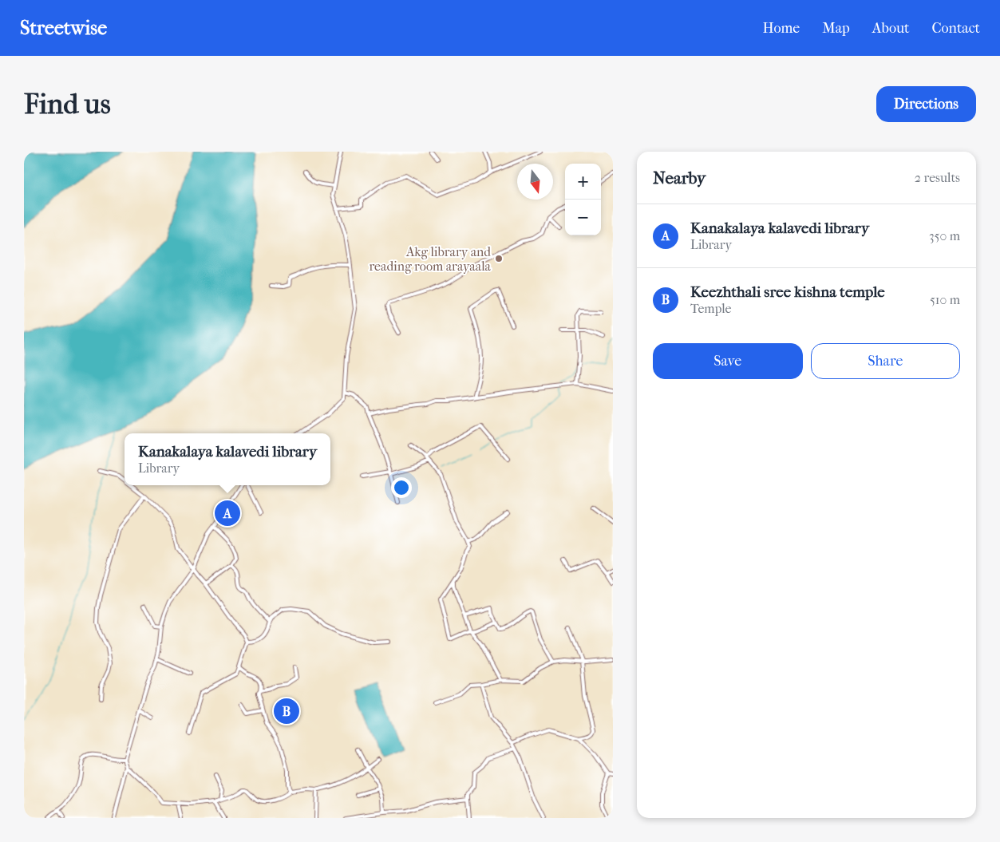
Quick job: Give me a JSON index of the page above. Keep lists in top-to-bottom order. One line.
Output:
{"places":["Akg library and reading room arayaala"],"north":"bottom","page":{"header":"Streetwise","nav":["Home","Map","About","Contact"],"buttons":["Directions",["Save","Share"]],"title":"Find us","heading":["Nearby","2 results"],"map_buttons":["+","−"],"list":[{"mark":"A","name":"Kanakalaya kalavedi library","note":"Library","value":"350 m"},{"mark":"B","name":"Keezhthali sree kishna temple","note":"Temple","value":"510 m"}],"popup":["Kanakalaya kalavedi library","Library"],"pins":["A","B"]}}
